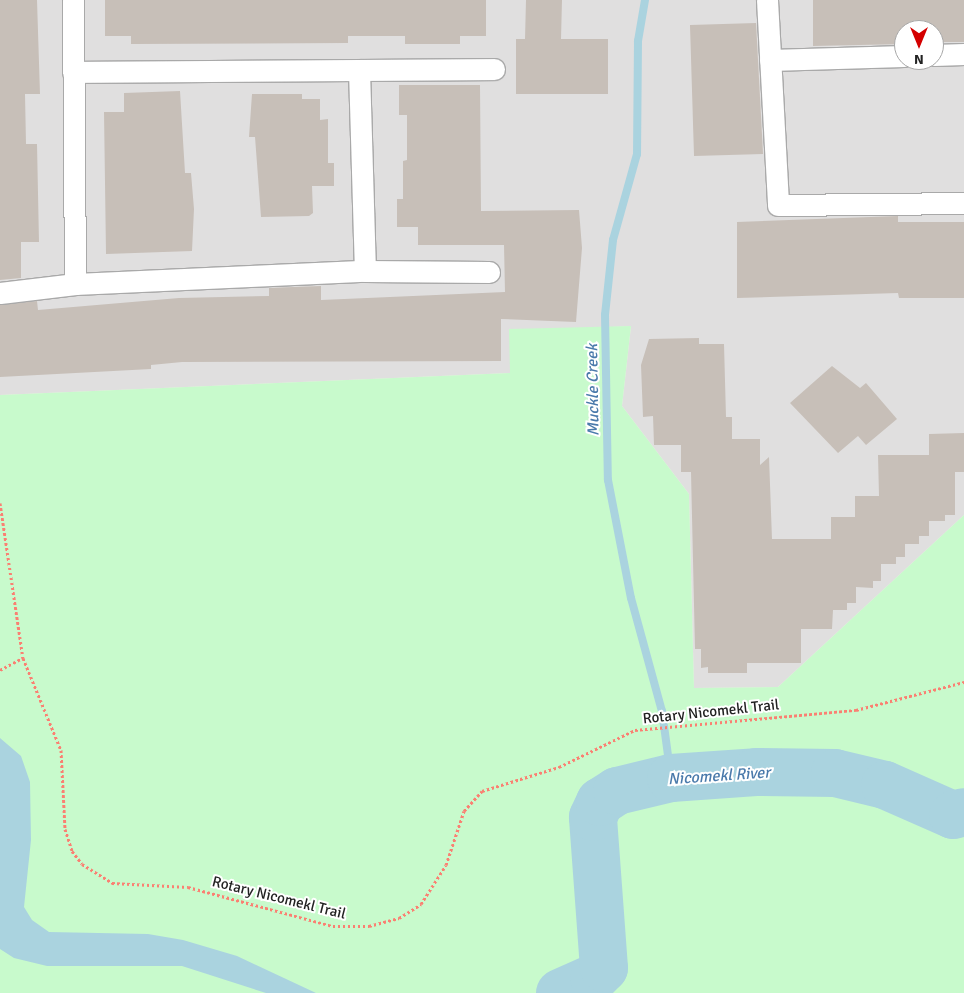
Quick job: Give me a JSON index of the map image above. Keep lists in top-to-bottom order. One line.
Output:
{"streets":{"path":["Rotary Nicomekl Trail"]},"water":["Muckle Creek","Nicomekl River"],"north":"bottom"}
